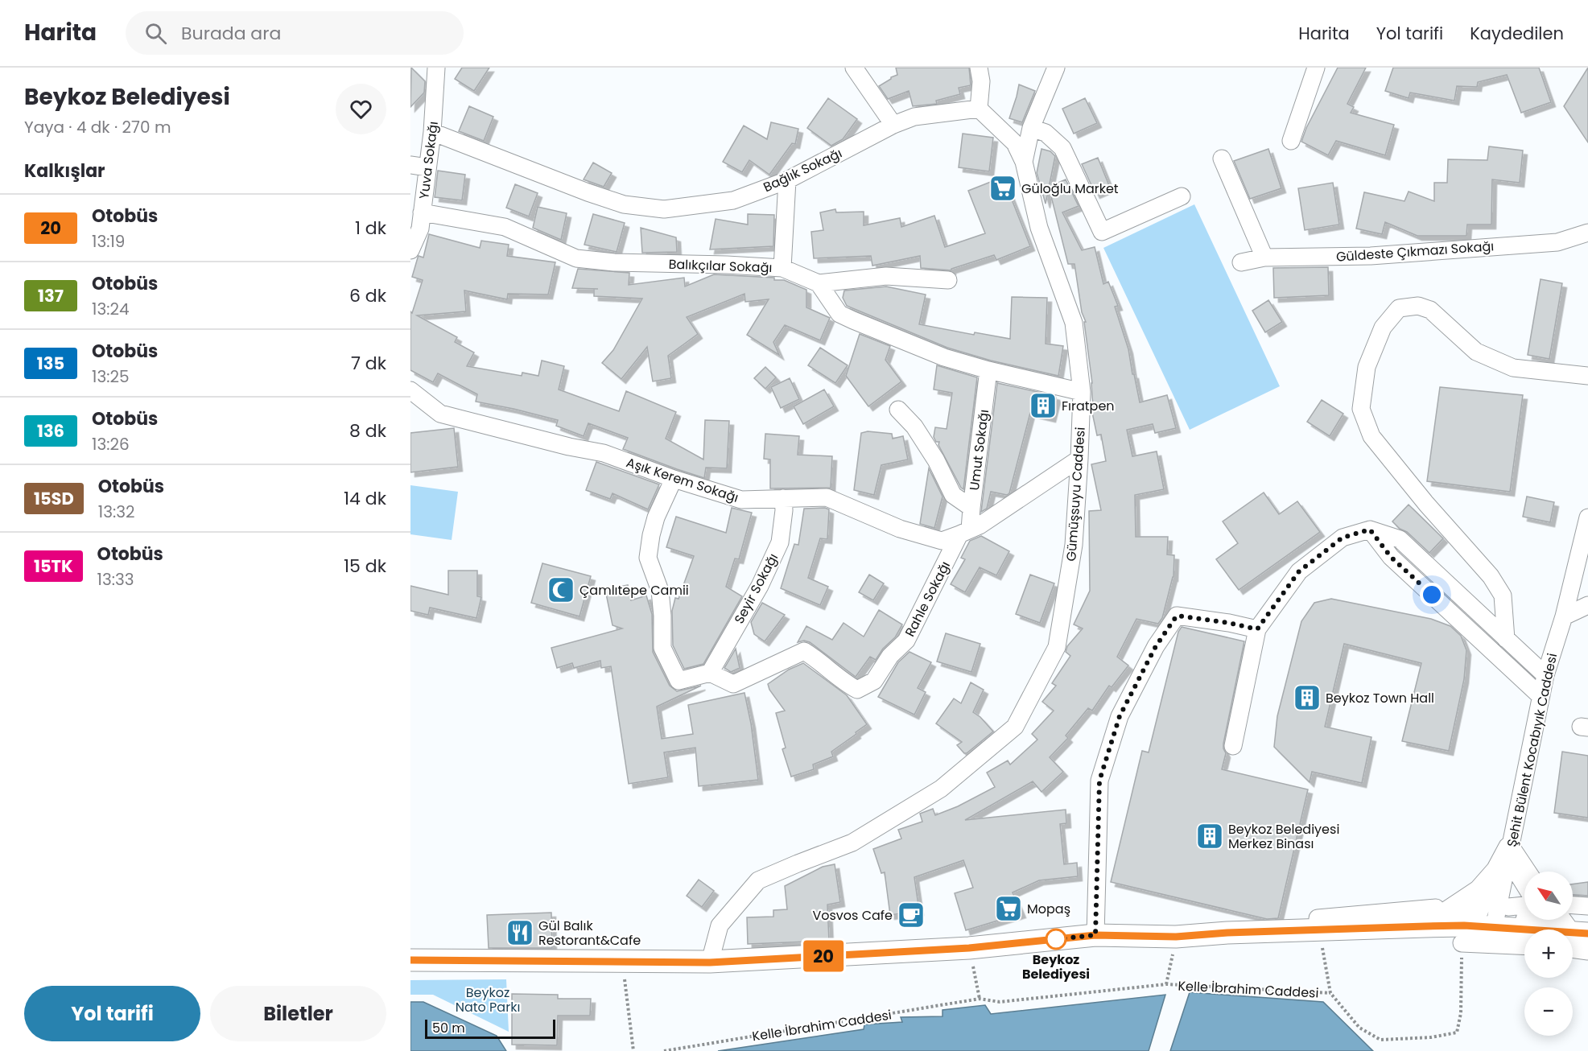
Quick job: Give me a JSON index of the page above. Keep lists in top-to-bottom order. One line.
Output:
{"streets":{"street":["Yuva Sokağı","Bağlık Sokağı","Güldeste Çıkmazı Sokağı","Balıkçılar Sokağı","Umut Sokağı","Aşık Kerem Sokağı","Gümüşsuyu Caddesi","Seyir Sokağı","Rahle Sokağı","Şehit Bülent Kocabıyık Caddesi"],"path":["Kelle İbrahim Caddesi"]},"crossings":[["Yuva Sokağı","Bağlık Sokağı"],["Yuva Sokağı","Balıkçılar Sokağı"],["Umut Sokağı","Aşık Kerem Sokağı"],["Umut Sokağı","Rahle Sokağı"],["Aşık Kerem Sokağı","Seyir Sokağı"],["Aşık Kerem Sokağı","Rahle Sokağı"],["Seyir Sokağı","Rahle Sokağı"]],"parks":["Beykoz Nato Parkı"],"places":{"supermarket":["Güloğlu Market","Mopaş"],"building":["Fıratpen","Beykoz Town Hall","Beykoz Belediyesi Merkez Binası"],"mosque":["Çamlıtepe Camii"],"cafe":["Vosvos Cafe"],"restaurant":["Gül Balık Restorant&Cafe"],"other":["Beykoz Belediyesi"]},"lines":["bus line 20"],"scale_bar":"50 m","north":"top left","page":{"header":"Harita","search":"Burada ara","nav":["Harita","Yol tarifi","Kaydedilen"],"heading":[["Beykoz Belediyesi","Yaya · 4 dk · 270 m"],"Kalkışlar"],"on_map":"20","list":[{"mark":"20","name":"Otobüs","note":"13:19","value":"1 dk"},{"mark":"137","name":"Otobüs","note":"13:24","value":"6 dk"},{"mark":"135","name":"Otobüs","note":"13:25","value":"7 dk"},{"mark":"136","name":"Otobüs","note":"13:26","value":"8 dk"},{"mark":"15SD","name":"Otobüs","note":"13:32","value":"14 dk"},{"mark":"15TK","name":"Otobüs","note":"13:33","value":"15 dk"}],"map_buttons":["+","−"],"buttons":["Yol tarifi","Biletler"],"scale":"50 m"}}
